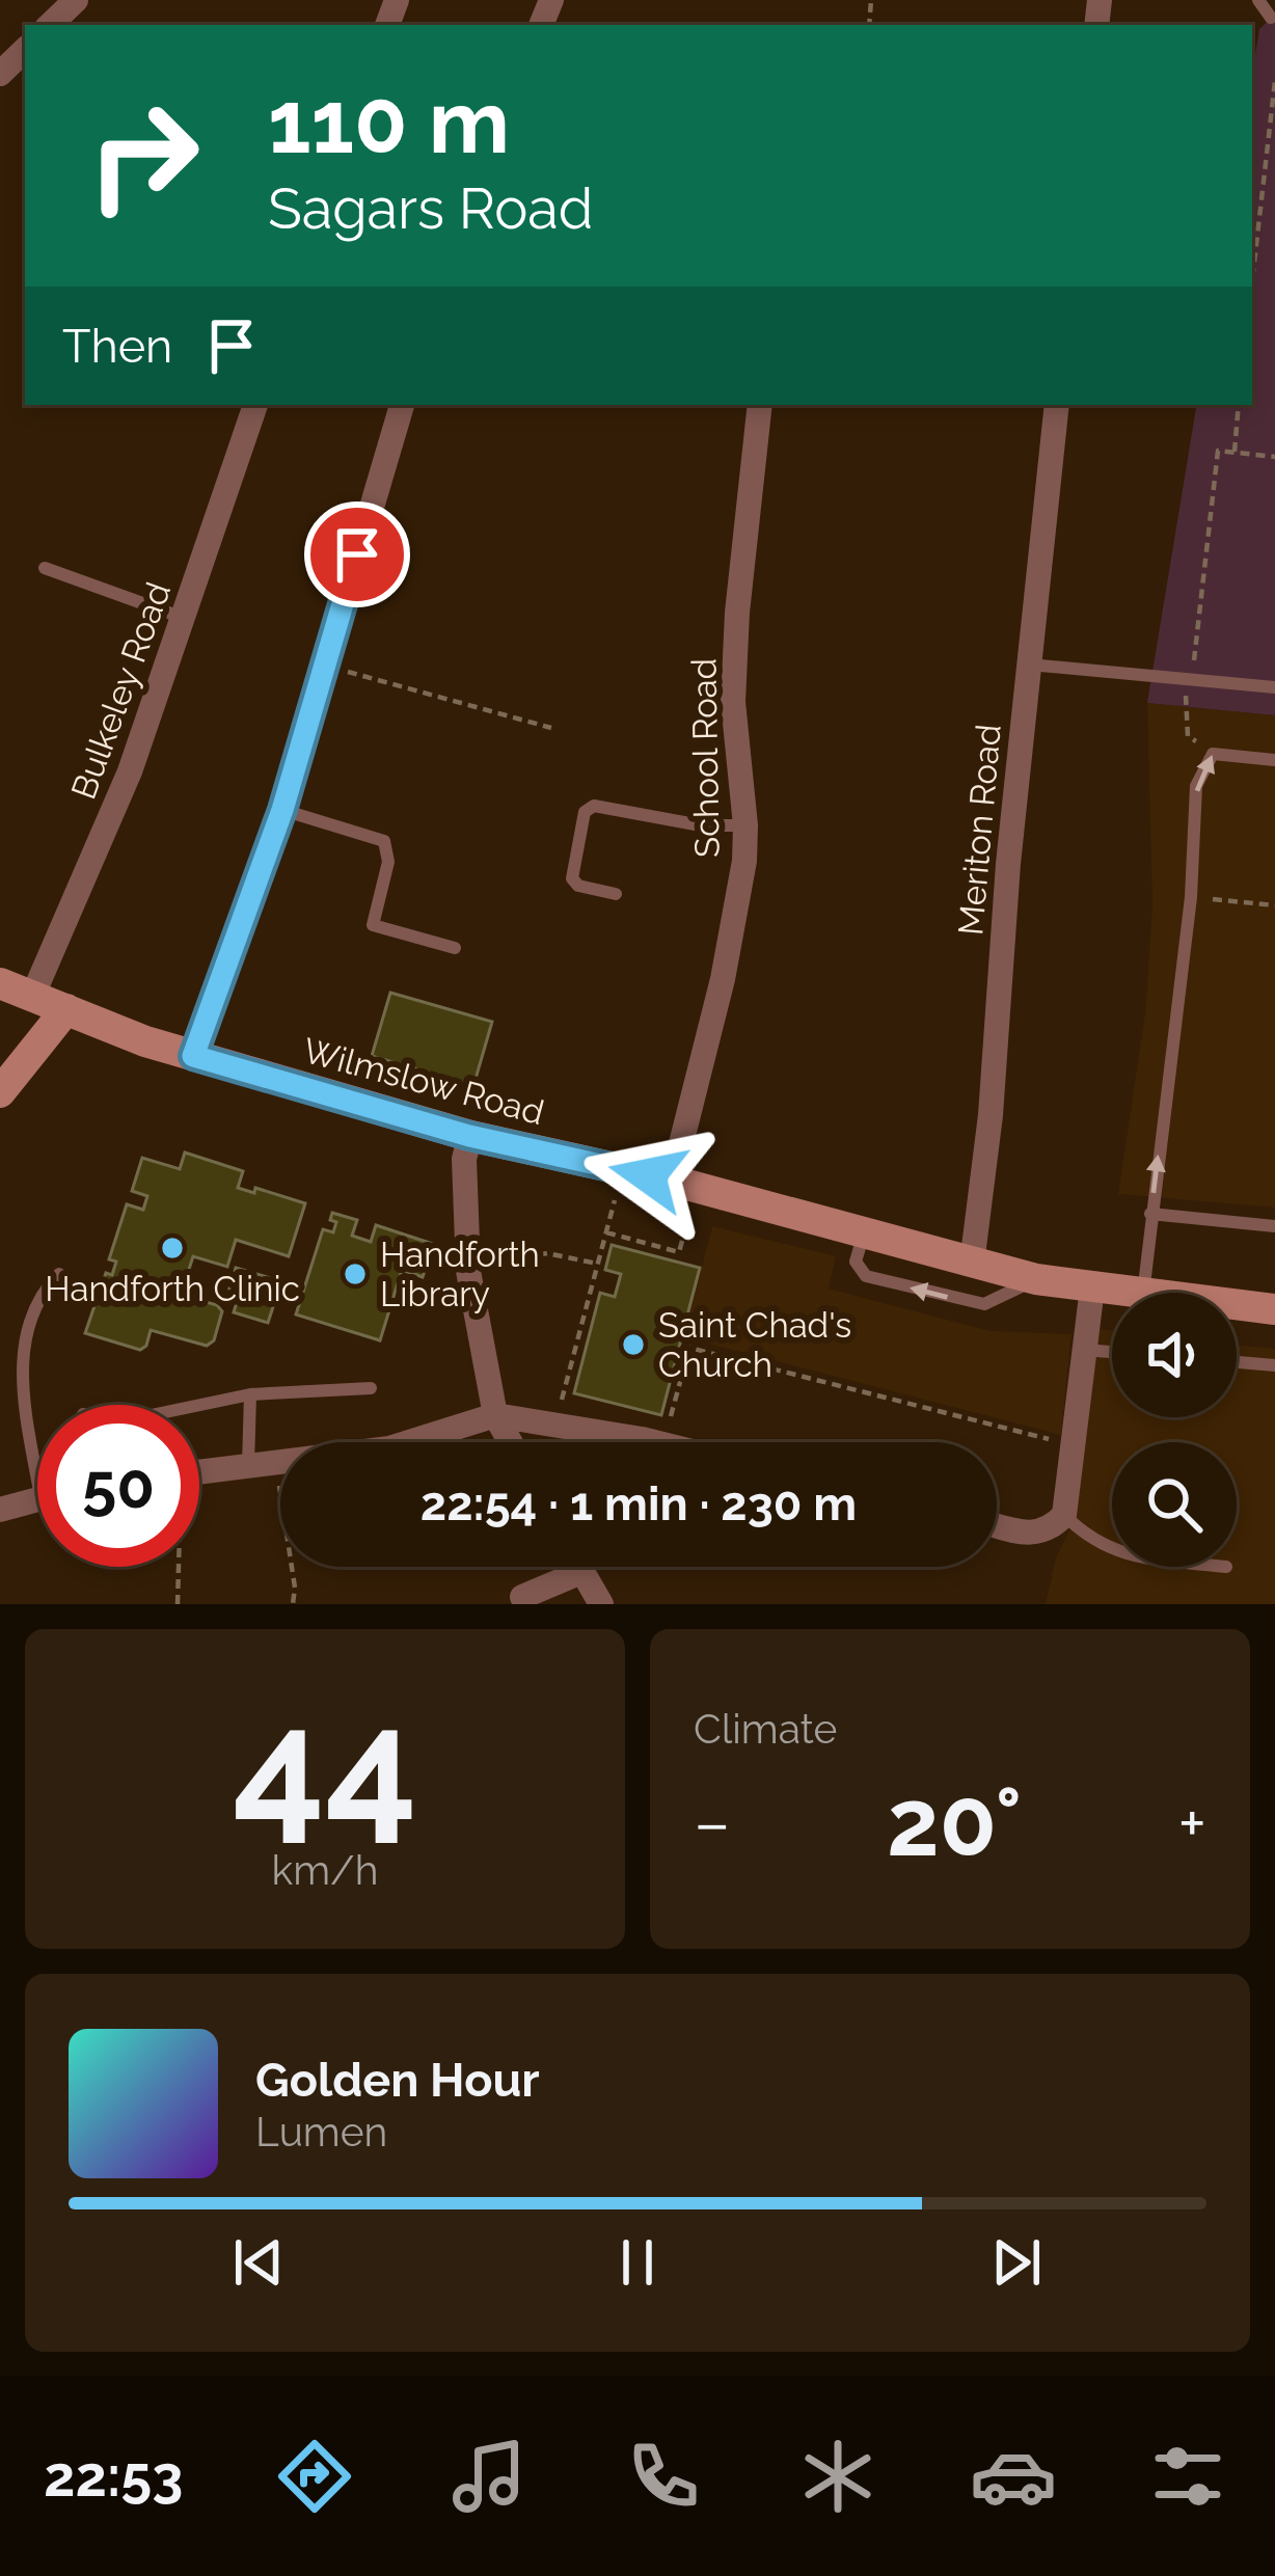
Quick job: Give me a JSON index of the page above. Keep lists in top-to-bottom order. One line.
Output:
{"streets":{"main road":["Wilmslow Road"],"street":["Bulkeley Road","School Road","Meriton Road"]},"crossings":[["Bulkeley Road","Wilmslow Road"],["School Road","Wilmslow Road"],["Meriton Road","Wilmslow Road"]],"places":["Handforth Clinic","Handforth Library","Saint Chad's Church"],"page":{"turn":["110 m","Sagars Road"],"then":"Then","limit":"50","trip":"22:54 · 1 min · 230 m","tile":[["44","km/h"],"Climate"],"heat":["−","20°","+"],"song":["Golden Hour","Lumen"],"tabs":"22:53"}}
